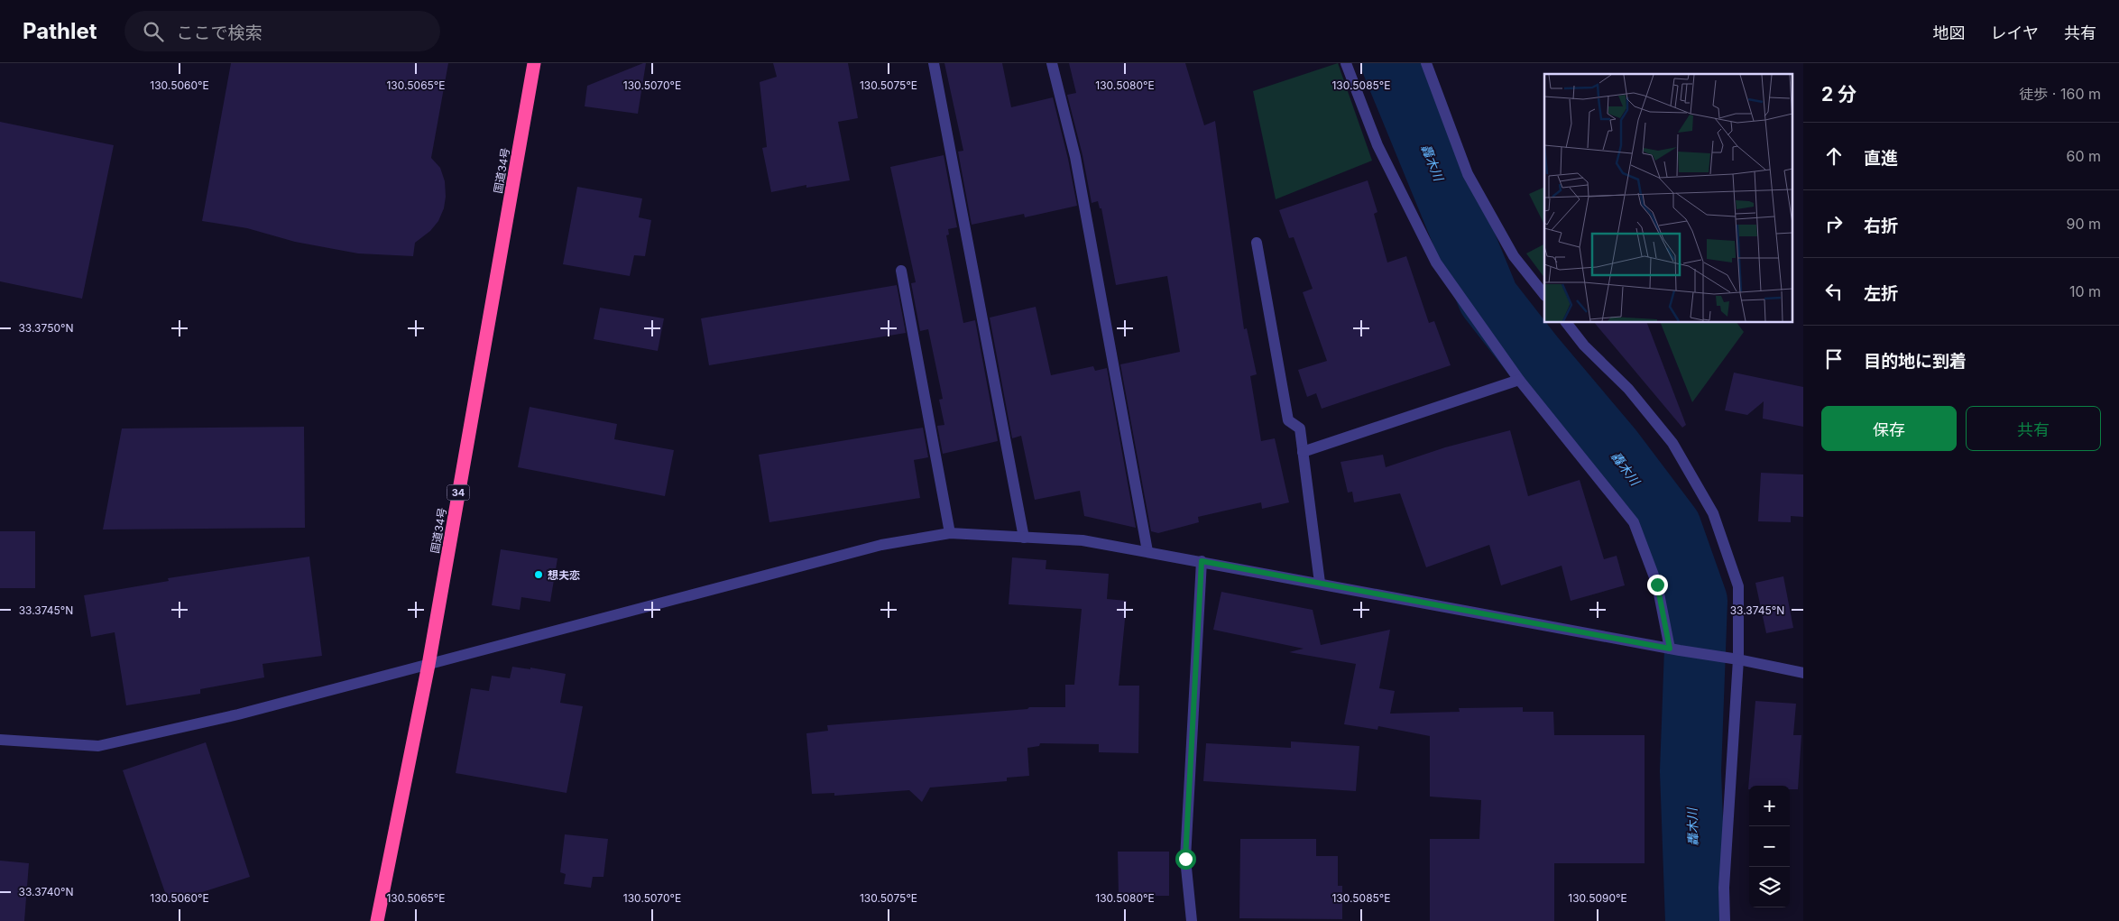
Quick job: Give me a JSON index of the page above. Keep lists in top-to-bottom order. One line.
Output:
{"streets":{"highway":["国道34号","34"]},"water":["轟木川"],"places":["想夫恋"],"page":{"header":"Pathlet","search":"ここで検索","nav":["地図","レイヤ","共有"],"heading":["2 分","徒歩 · 160 m"],"list":[["直進","60 m"],["右折","90 m"],["左折","10 m"],"目的地に到着"],"buttons":["保存","共有"],"map_buttons":["+","−"]},"coordinates":["130.5060°E","130.5065°E","130.5070°E","130.5075°E","130.5080°E","130.5085°E","33.3750°N","33.3745°N","33.3740°N","130.5090°E"]}
